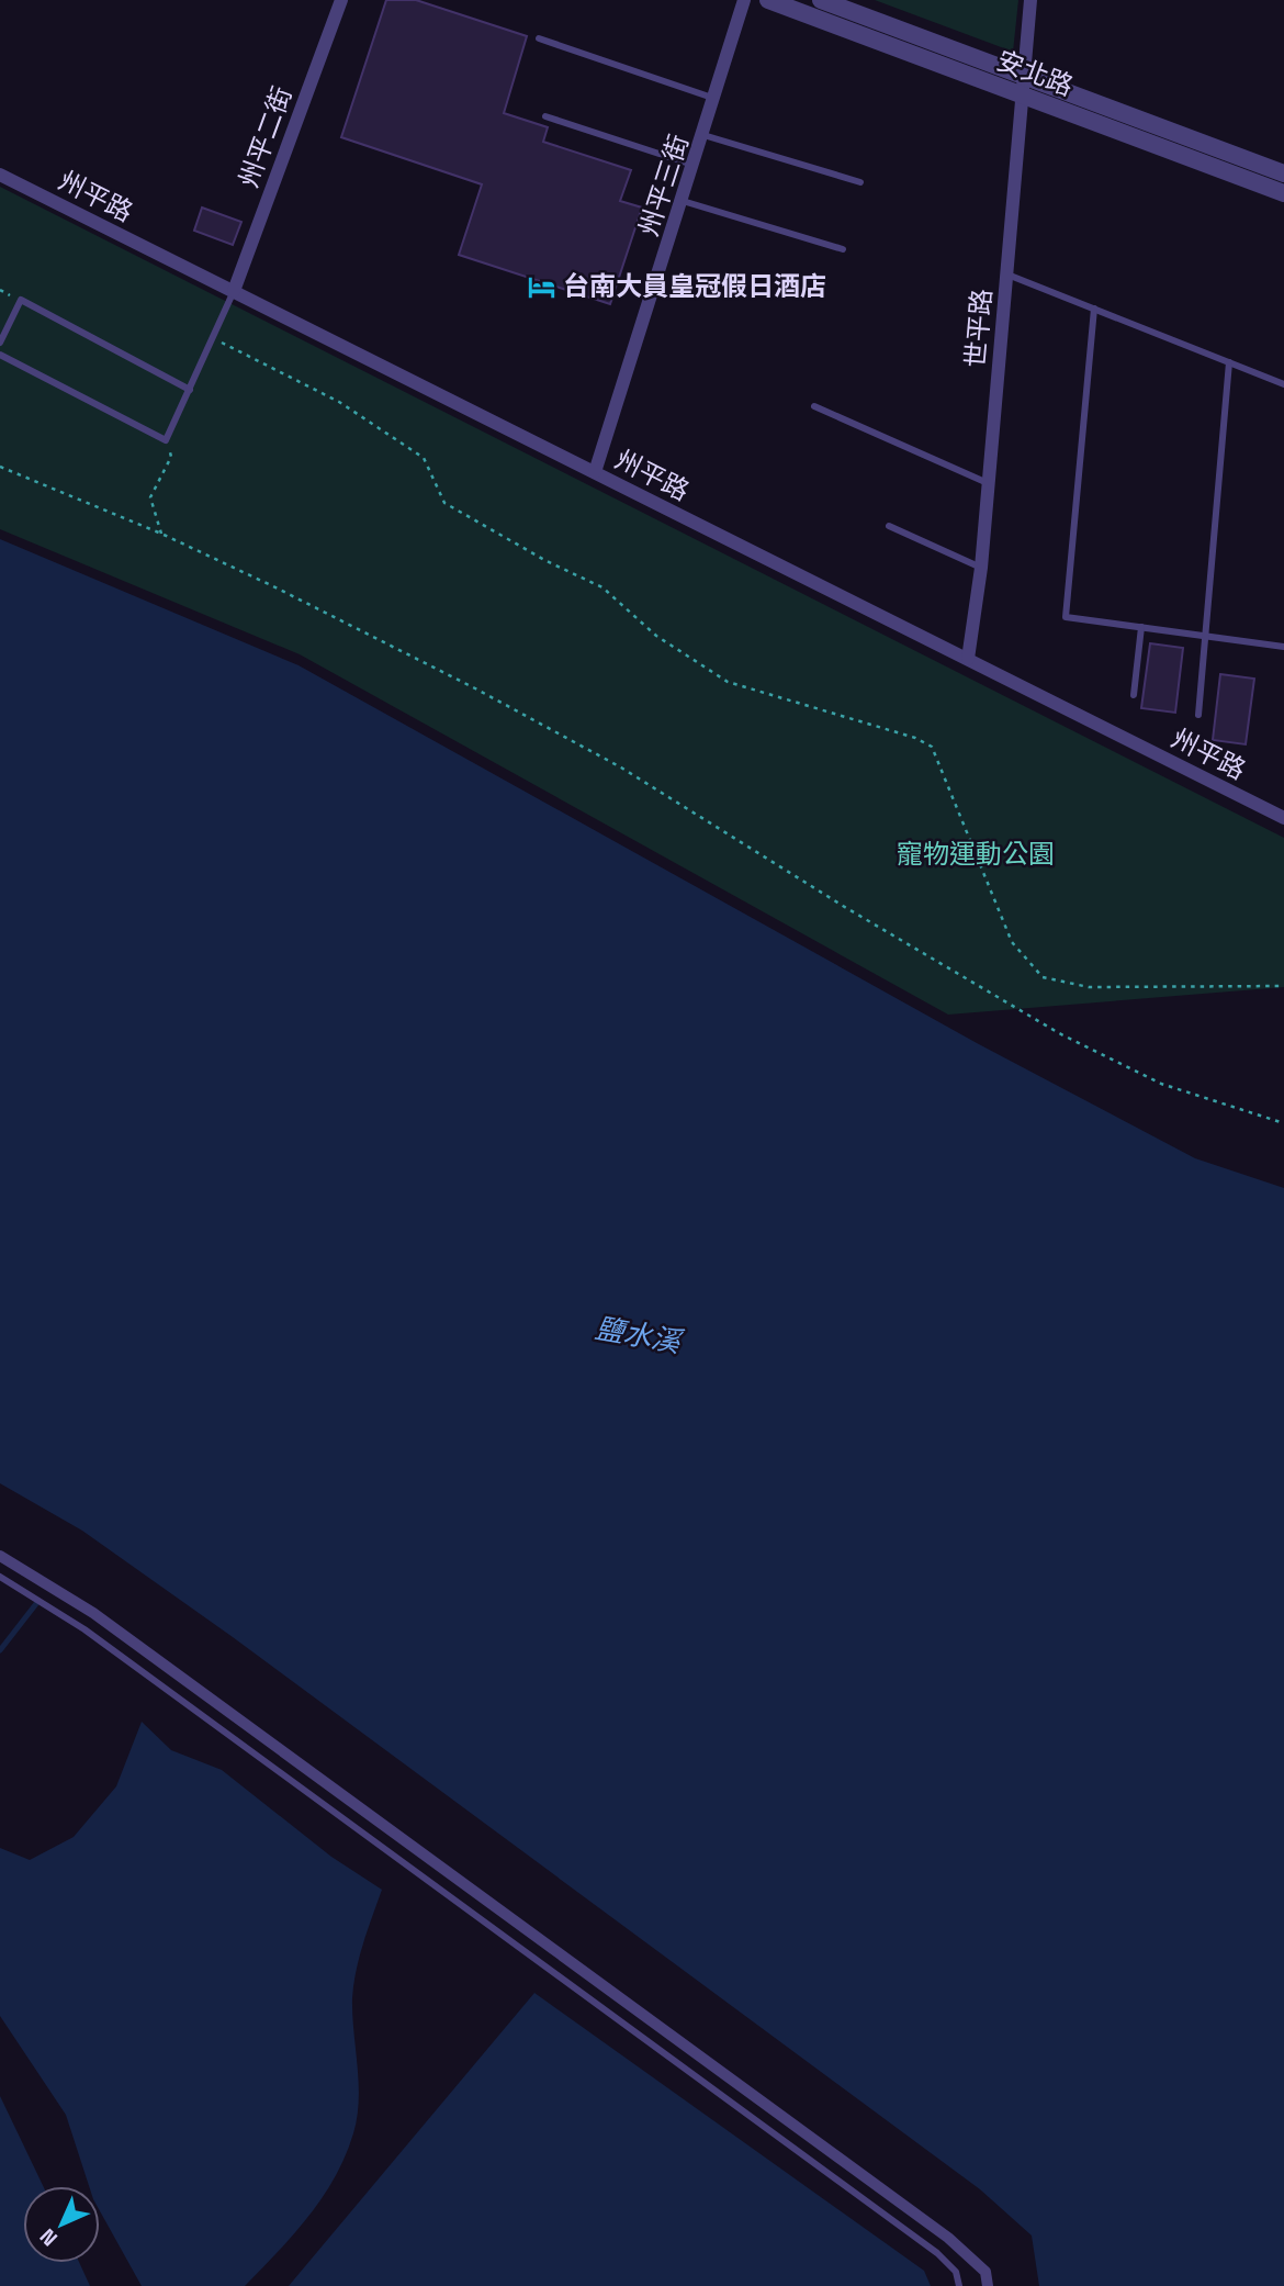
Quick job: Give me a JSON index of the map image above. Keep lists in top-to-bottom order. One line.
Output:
{"streets":{"street":["安北路","州平二街","州平三街","州平路","世平路"]},"crossings":[["安北路","世平路"],["州平二街","州平路"],["州平三街","州平路"],["州平路","世平路"]],"water":["鹽水溪"],"parks":["寵物運動公園"],"places":{"hotel":["台南大員皇冠假日酒店"]},"north":"bottom left"}
